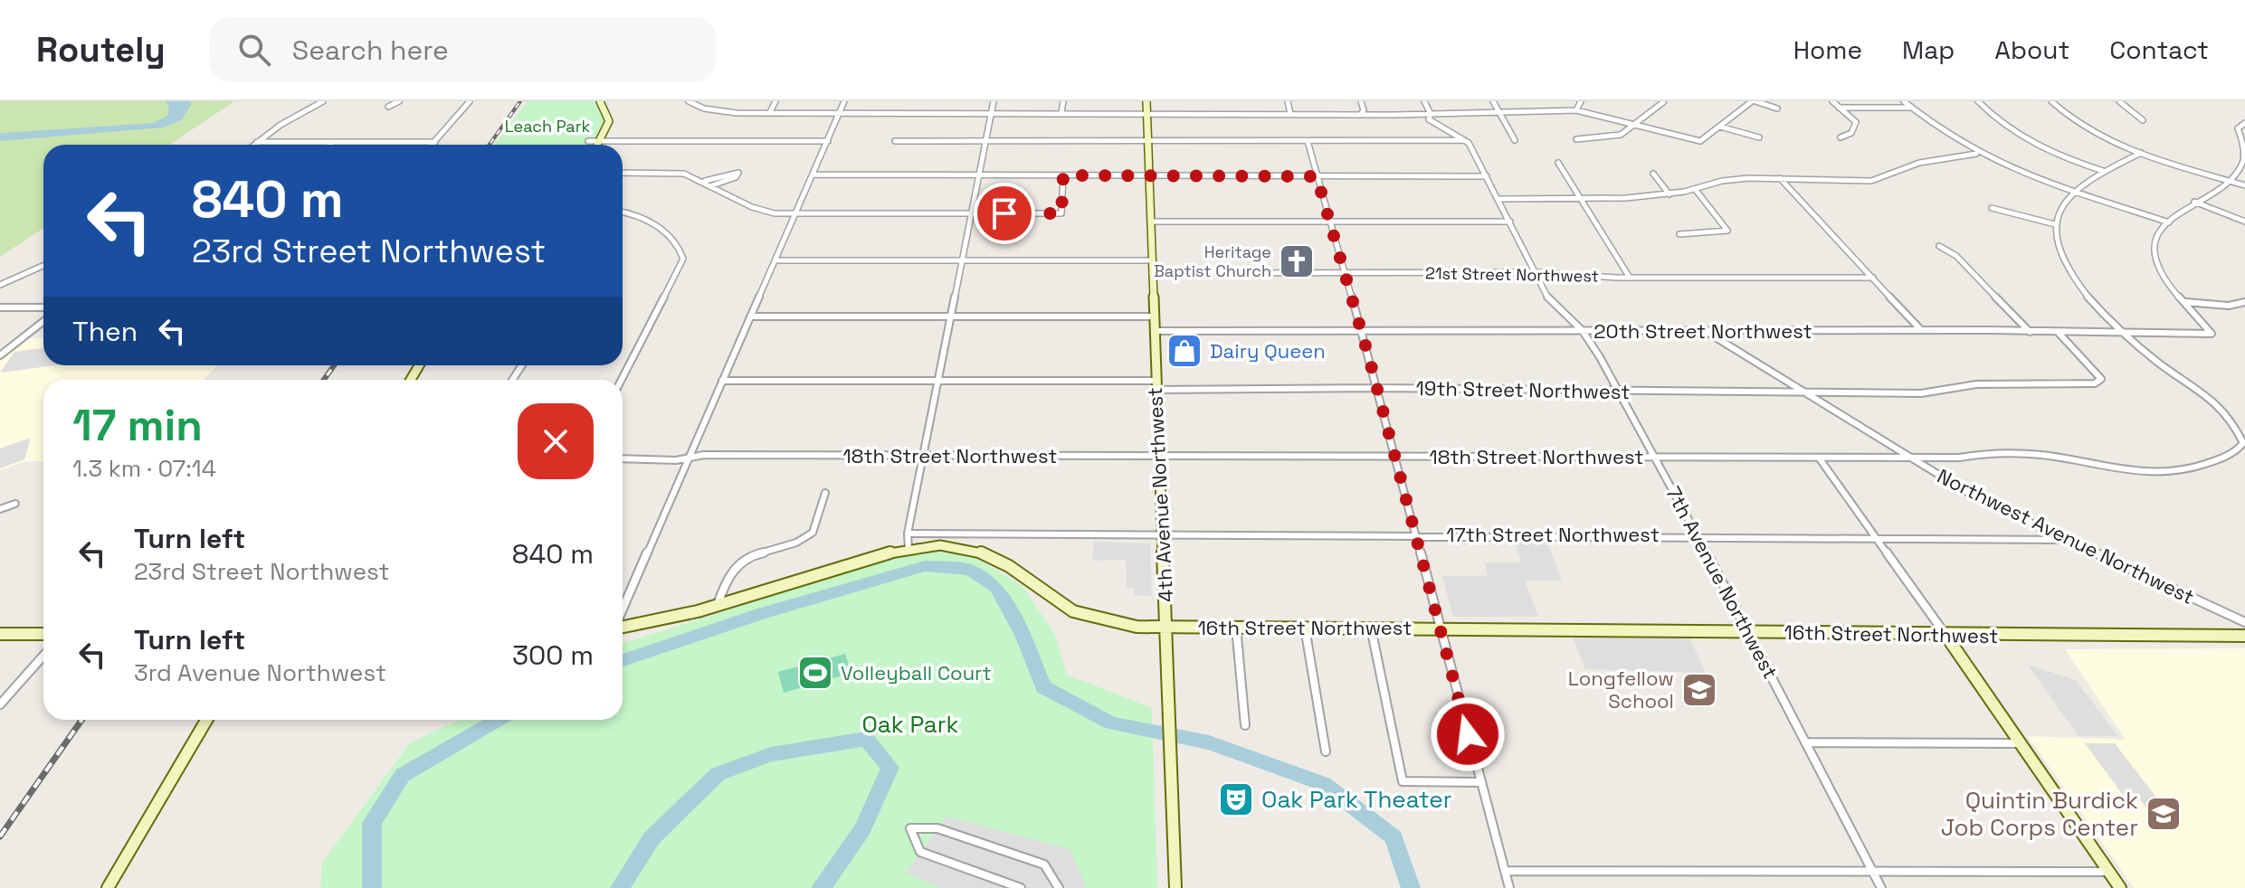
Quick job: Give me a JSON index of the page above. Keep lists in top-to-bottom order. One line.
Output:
{"streets":{"street":["21st Street Northwest","20th Street Northwest","19th Street Northwest","18th Street Northwest","4th Avenue Northwest","17th Street Northwest","Northwest Avenue Northwest","7th Avenue Northwest","16th Street Northwest"]},"crossings":[["21st Street Northwest","4th Avenue Northwest"],["21st Street Northwest","7th Avenue Northwest"],["20th Street Northwest","19th Street Northwest"],["20th Street Northwest","18th Street Northwest"],["20th Street Northwest","4th Avenue Northwest"],["20th Street Northwest","Northwest Avenue Northwest"],["20th Street Northwest","7th Avenue Northwest"],["19th Street Northwest","4th Avenue Northwest"],["19th Street Northwest","Northwest Avenue Northwest"],["19th Street Northwest","7th Avenue Northwest"],["18th Street Northwest","4th Avenue Northwest"],["18th Street Northwest","Northwest Avenue Northwest"],["18th Street Northwest","7th Avenue Northwest"],["4th Avenue Northwest","17th Street Northwest"],["4th Avenue Northwest","16th Street Northwest"],["17th Street Northwest","Northwest Avenue Northwest"],["17th Street Northwest","7th Avenue Northwest"],["7th Avenue Northwest","16th Street Northwest"]],"parks":["Leach Park","Oak Park"],"places":{"church":["Heritage Baptist Church"],"shop":["Dairy Queen"],"sports":["Volleyball Court"],"school or university":["Longfellow School","Quintin Burdick Job Corps Center"],"theatre":["Oak Park Theater"]},"page":{"header":"Routely","search":"Search here","nav":["Home","Map","About","Contact"],"turn":["840 m","23rd Street Northwest"],"then":"Then","heading":["17 min","1.3 km · 07:14"],"list":[{"name":"Turn left","note":"23rd Street Northwest","value":"840 m"},{"name":"Turn left","note":"3rd Avenue Northwest","value":"300 m"}]}}
